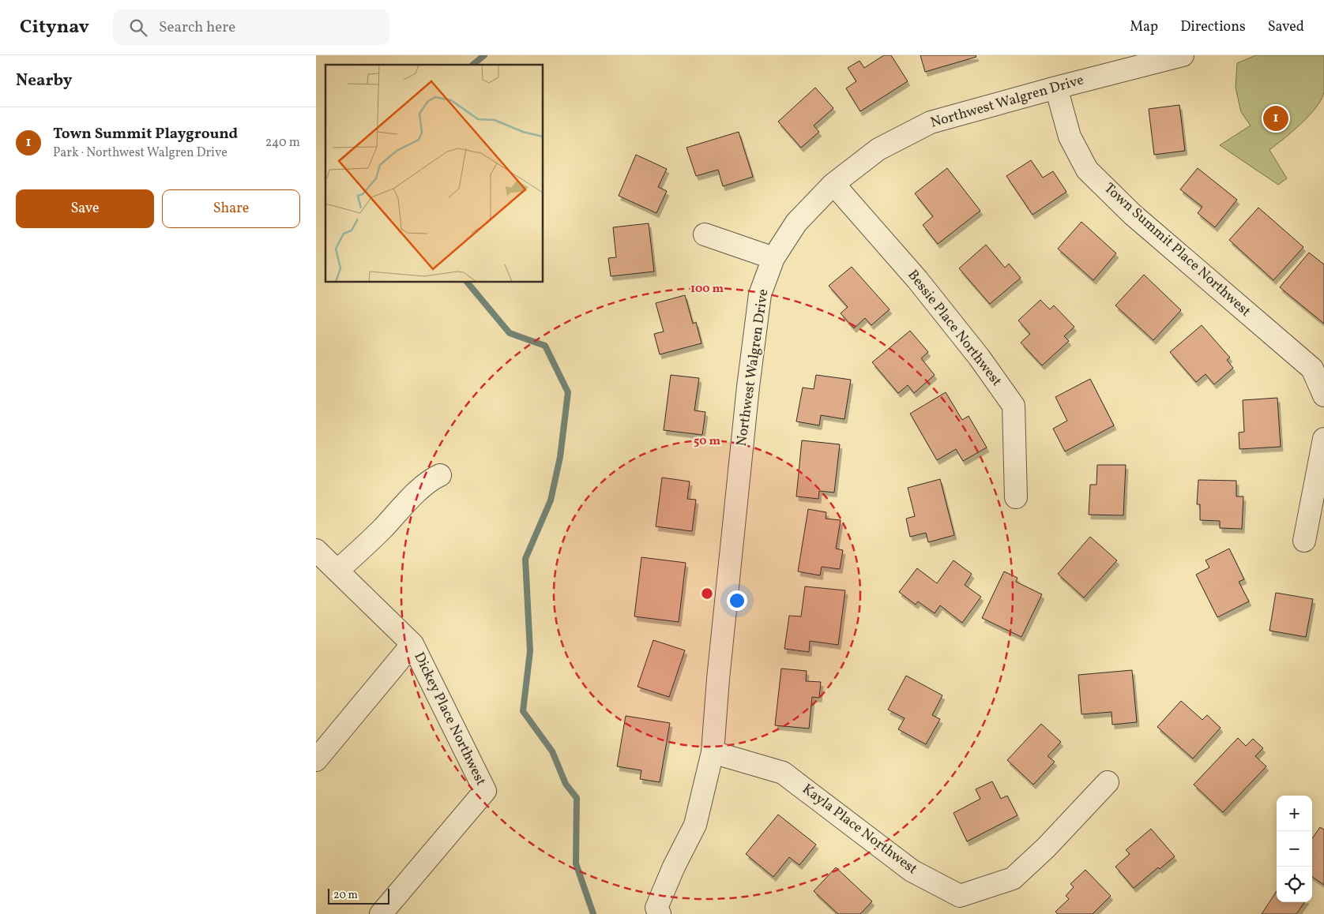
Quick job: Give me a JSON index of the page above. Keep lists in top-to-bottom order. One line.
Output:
{"streets":{"street":["Northwest Walgren Drive","Town Summit Place Northwest","Bessie Place Northwest","Dickey Place Northwest","Kayla Place Northwest"]},"crossings":[["Northwest Walgren Drive","Town Summit Place Northwest"],["Northwest Walgren Drive","Bessie Place Northwest"],["Northwest Walgren Drive","Kayla Place Northwest"]],"scale_bar":"20 m","page":{"header":"Citynav","search":"Search here","nav":["Map","Directions","Saved"],"heading":"Nearby","pins":"1","list":[{"mark":"1","name":"Town Summit Playground","note":"Park · Northwest Walgren Drive","value":"240 m"}],"buttons":["Save","Share"],"map_buttons":["+","−"],"scale":"20 m"},"rings":["100 m","50 m"]}
